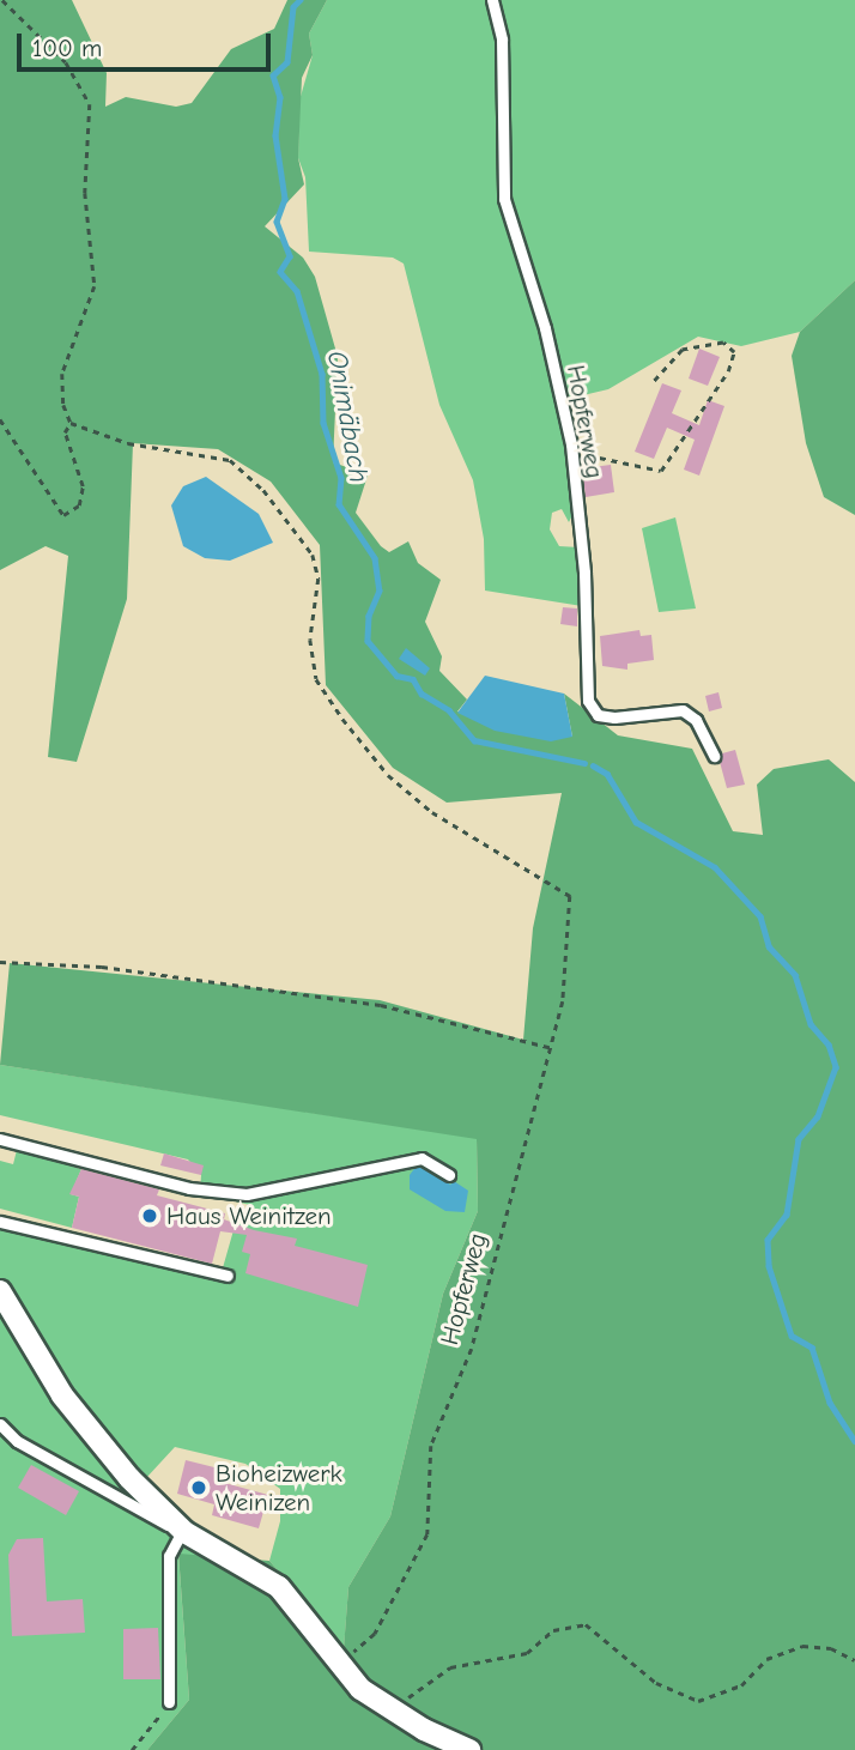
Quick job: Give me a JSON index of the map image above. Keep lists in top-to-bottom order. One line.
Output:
{"streets":{"lane":["Hopferweg"]},"water":["Onimäbach"],"places":["Haus Weinitzen","Bioheizwerk Weinizen"],"scale_bar":"100 m"}
